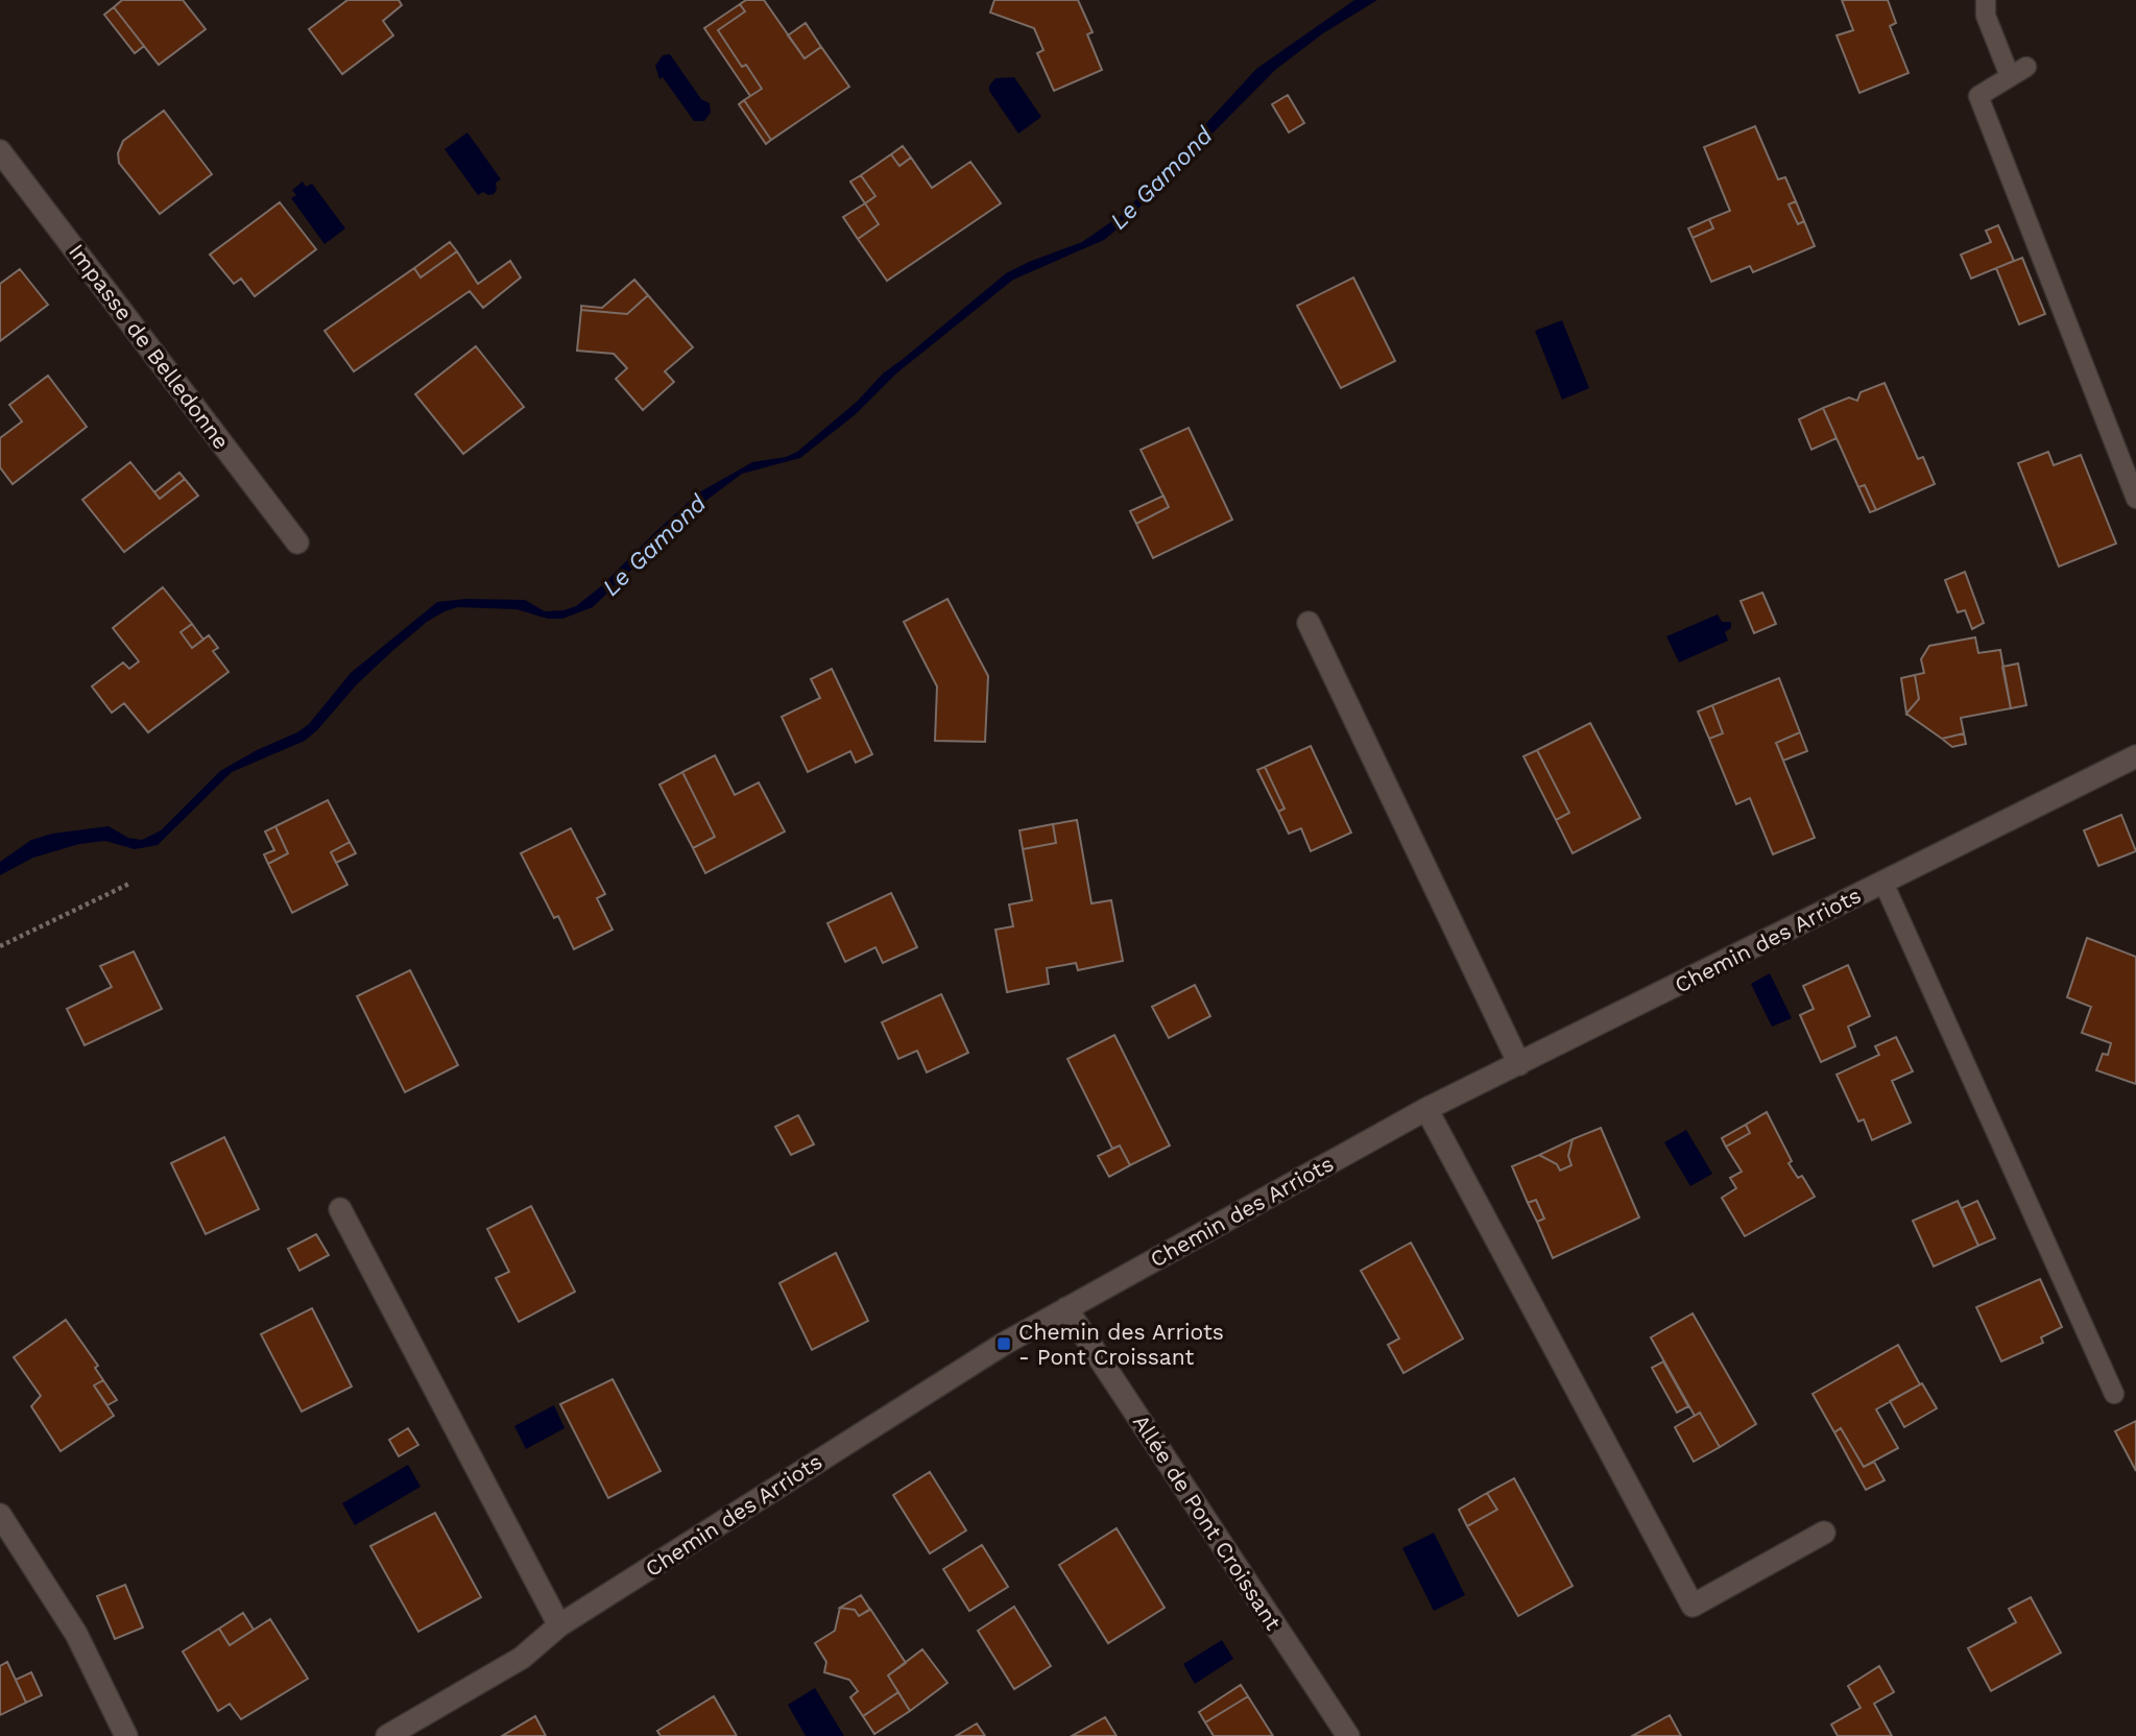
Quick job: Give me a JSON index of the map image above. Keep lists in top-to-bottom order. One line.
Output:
{"streets":{"street":["Impasse de Belledonne","Chemin des Arriots","Allée de Pont Croissant"]},"crossings":[["Chemin des Arriots","Allée de Pont Croissant"]],"water":["Le Gamond"],"places":{"transit":["Chemin des Arriots - Pont Croissant"]}}
